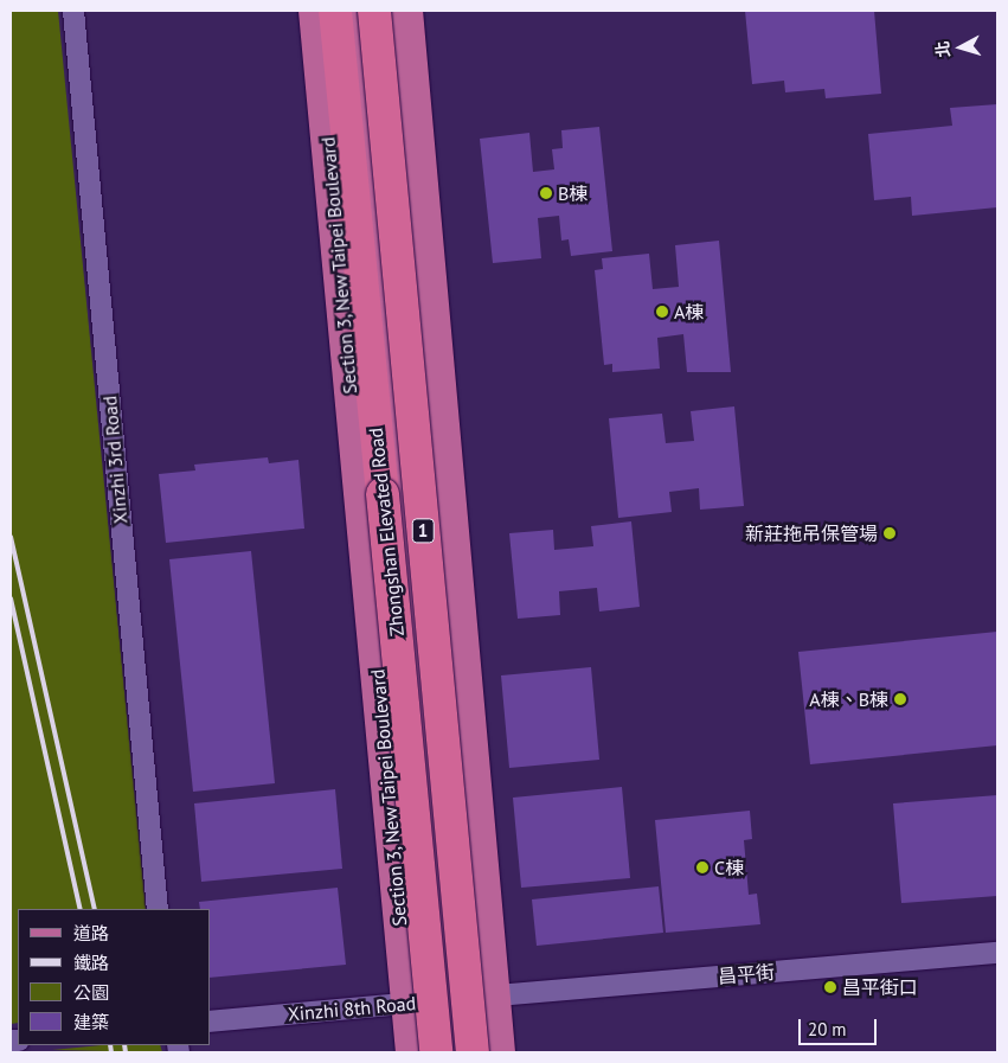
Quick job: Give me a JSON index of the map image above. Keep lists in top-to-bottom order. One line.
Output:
{"streets":{"highway":["1","Zhongshan Elevated Road"],"main road":["Section 3, New Taipei Boulevard"],"street":["Xinzhi 3rd Road","昌平街","Xinzhi 8th Road"]},"crossings":[["Section 3, New Taipei Boulevard","Xinzhi 8th Road"],["1","昌平街"],["1","Xinzhi 8th Road"],["昌平街","Xinzhi 8th Road"]],"places":["B棟","A棟","新莊拖吊保管場","A棟、B棟","C棟","昌平街口"],"legend":["道路","鐵路","公園","建築"],"scale_bar":"20 m","north":"left"}
